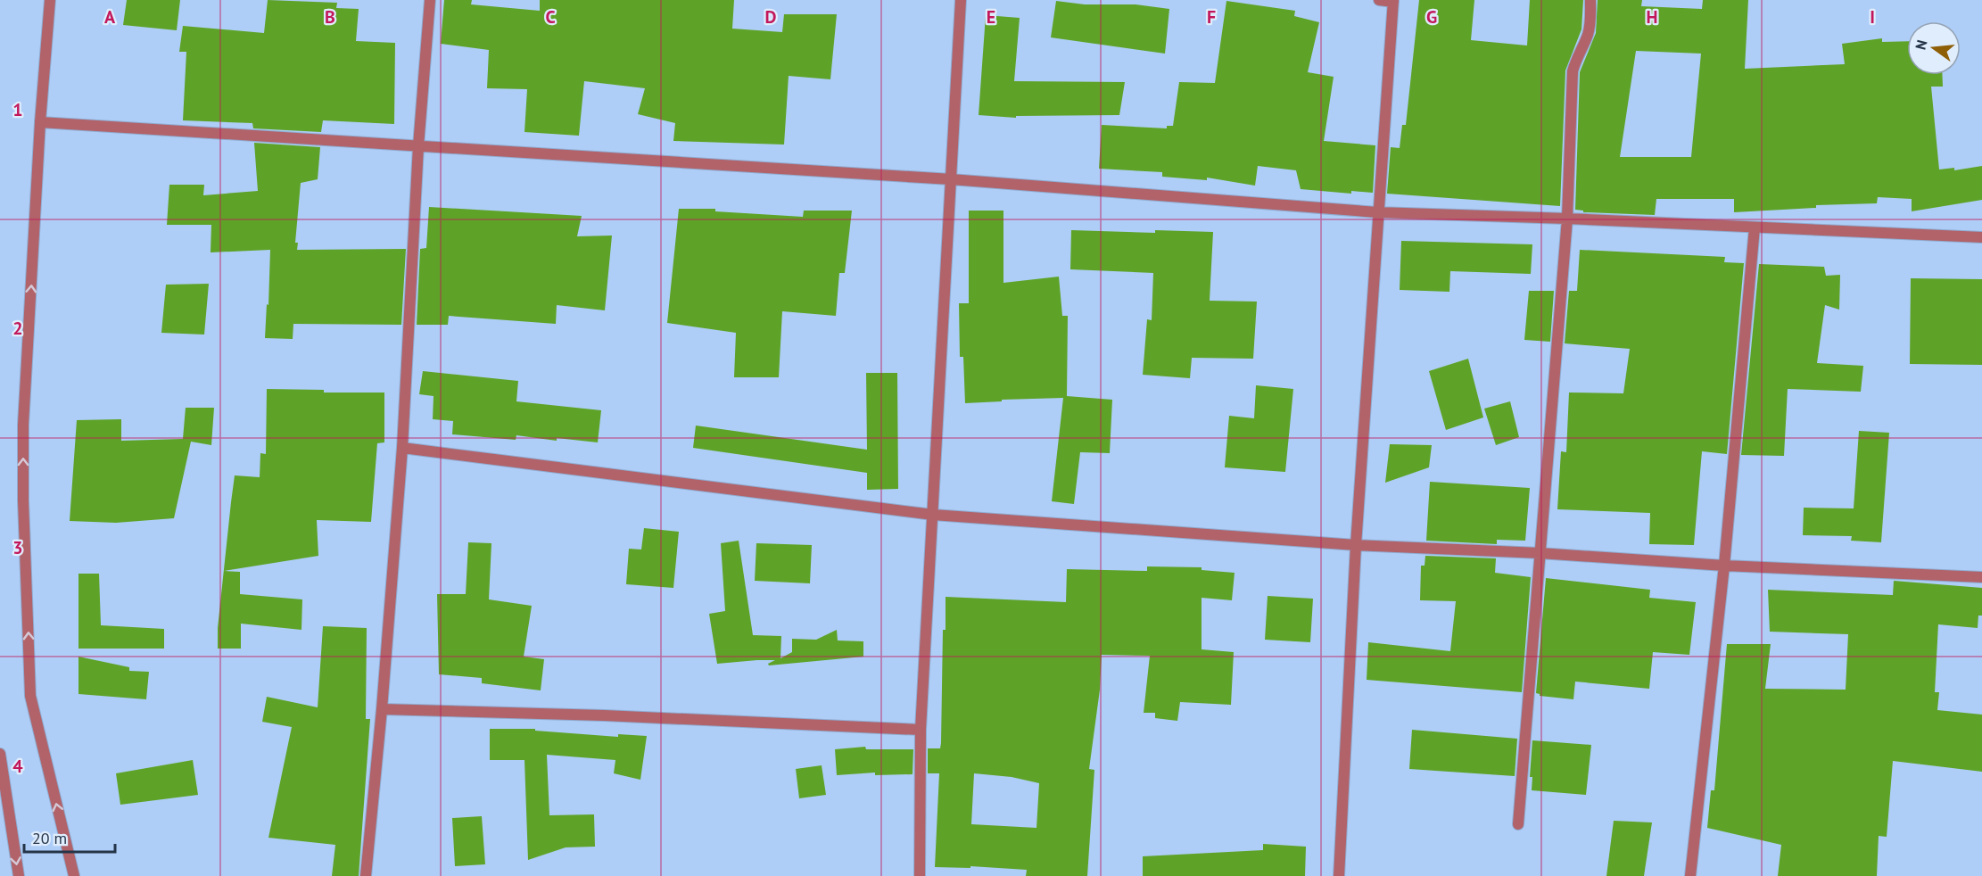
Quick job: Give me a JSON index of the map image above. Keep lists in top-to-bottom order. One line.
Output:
{"scale_bar":"20 m","north":"left","grid":{"columns":["A","B","C","D","E","F","G","H","I"],"rows":["1","2","3","4"]}}
